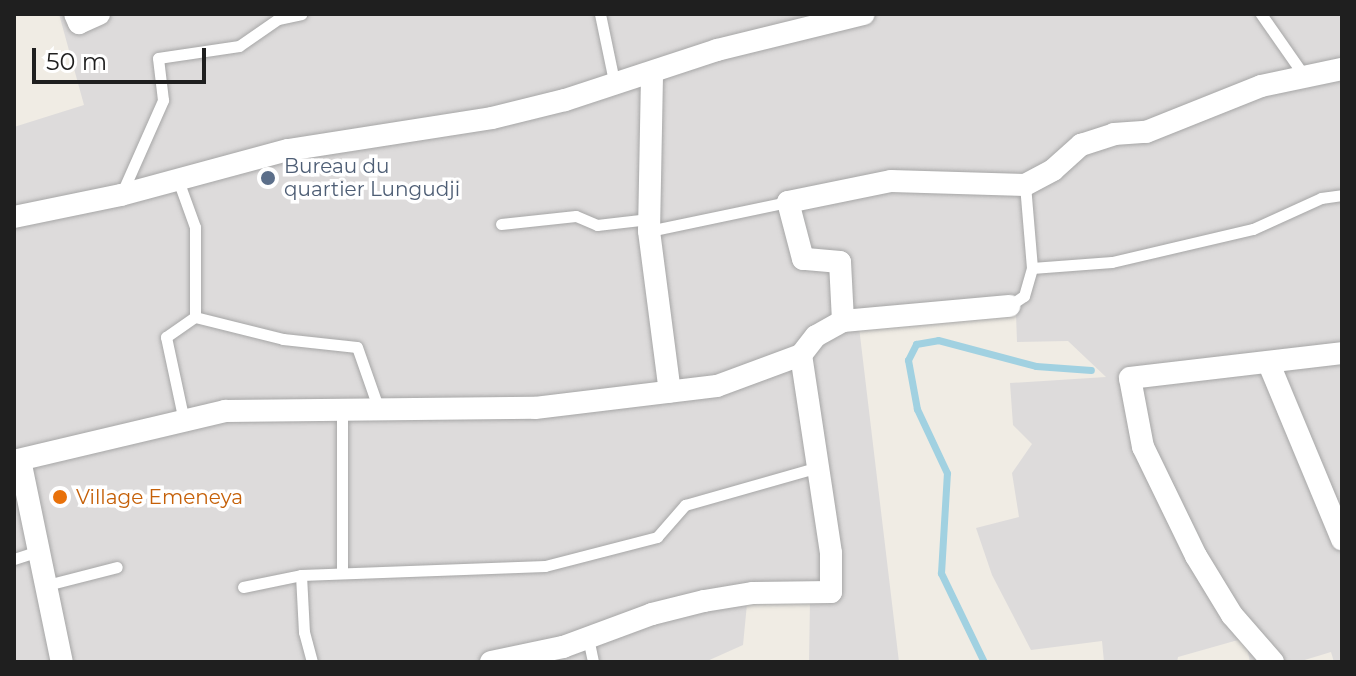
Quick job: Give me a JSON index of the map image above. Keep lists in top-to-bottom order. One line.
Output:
{"places":["Bureau du quartier Lungudji","Village Emeneya"],"scale_bar":"50 m"}
